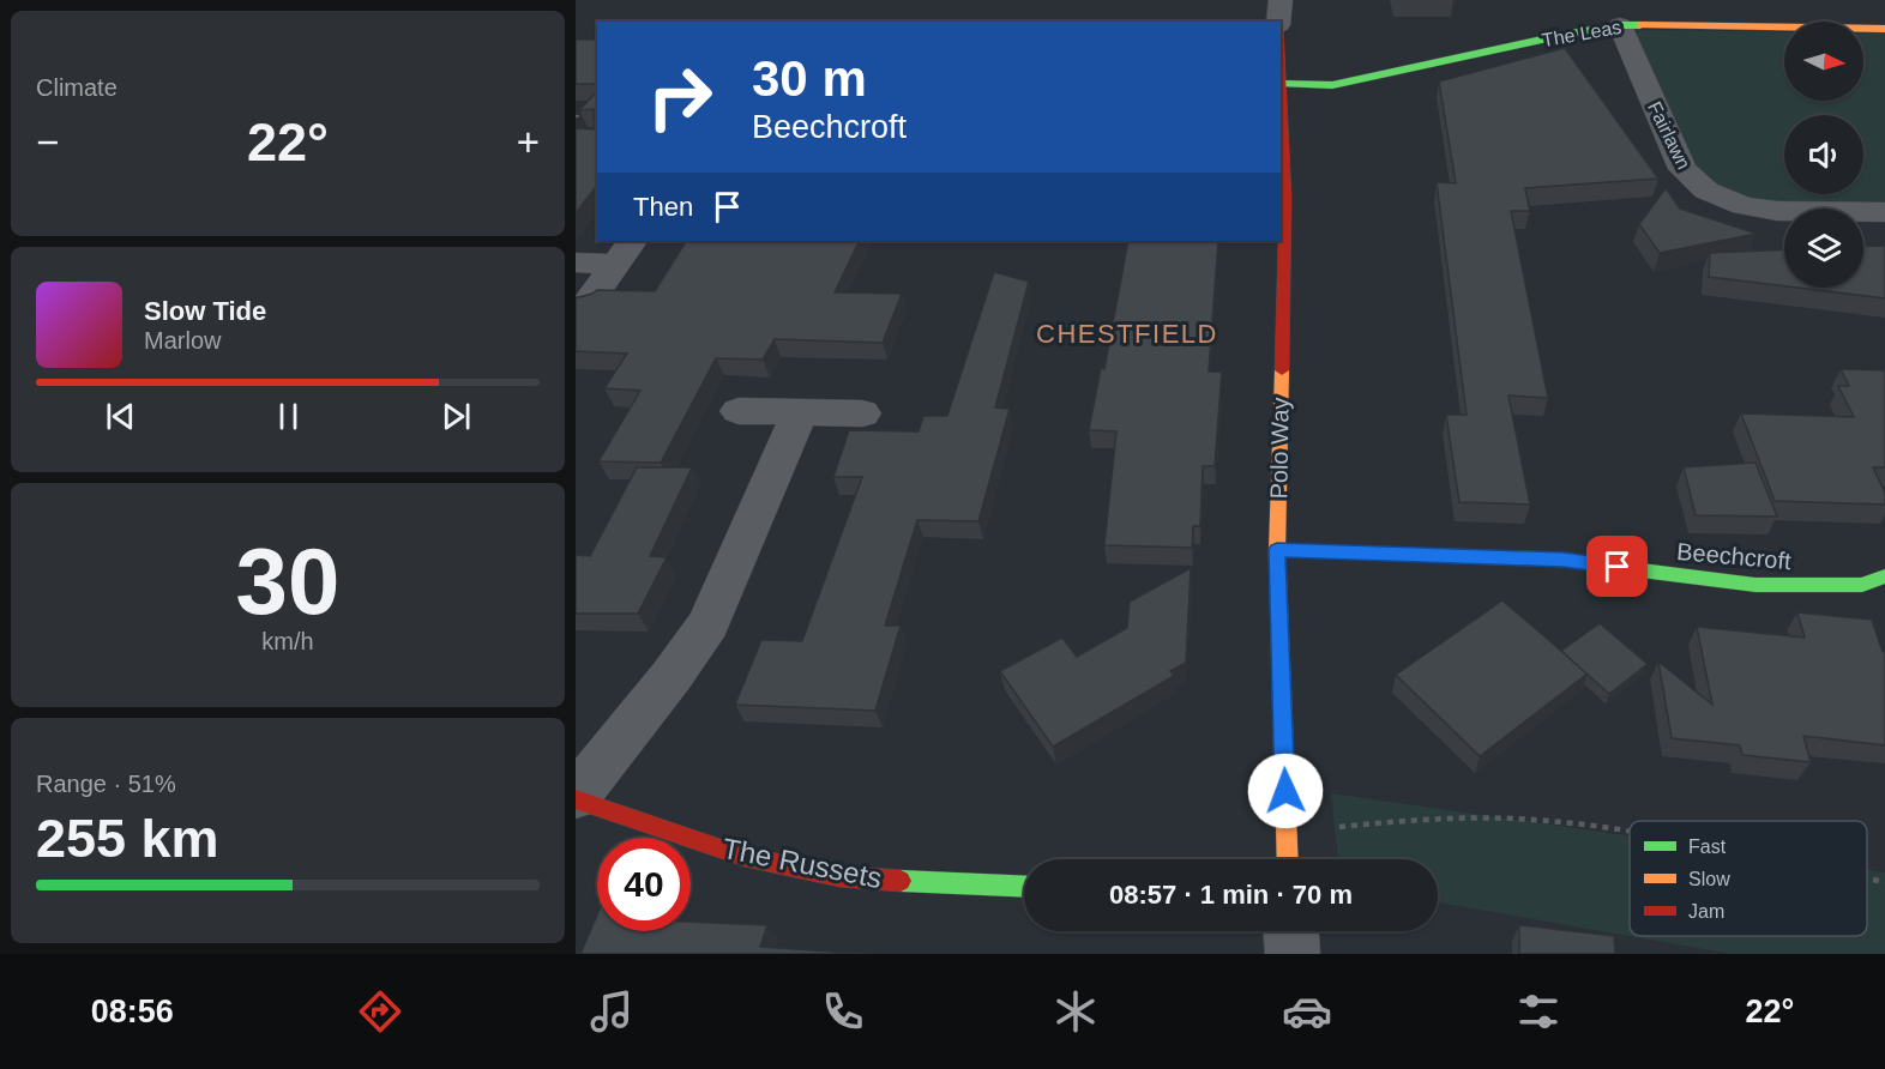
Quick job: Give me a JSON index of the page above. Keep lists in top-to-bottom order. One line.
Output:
{"streets":{"street":["The Leas","Fairlawn","Polo Way","Beechcroft","The Russets"]},"crossings":[["The Leas","Fairlawn"],["The Leas","Polo Way"],["Polo Way","Beechcroft"]],"districts":["CHESTFIELD"],"legend":["Fast","Slow","Jam"],"north":"right","page":{"tile":["Climate",["30","km/h"],["Range · 51%","255 km"]],"turn":["30 m","Beechcroft"],"heat":["−","22°","+"],"then":"Then","song":["Slow Tide","Marlow"],"limit":"40","trip":"08:57 · 1 min · 70 m","tabs":["08:56","22°"]}}
